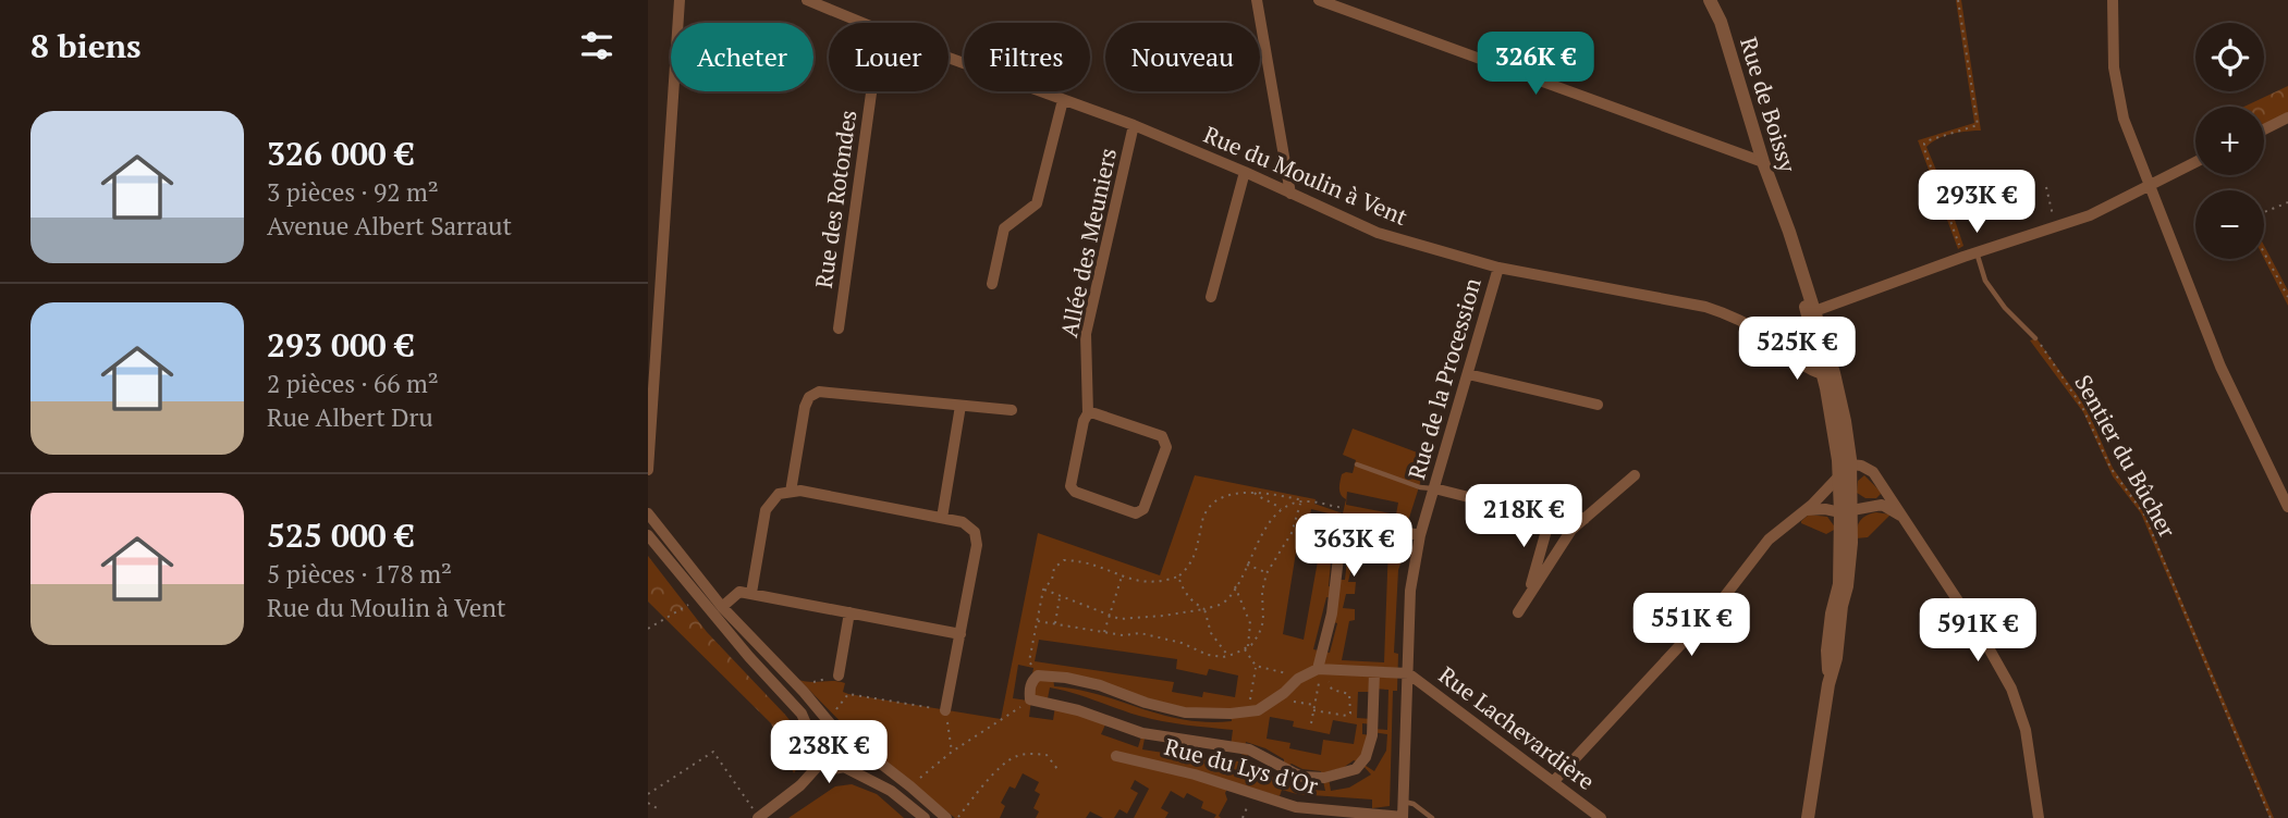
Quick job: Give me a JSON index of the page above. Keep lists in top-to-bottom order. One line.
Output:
{"streets":{"street":["Rue de Boissy","Rue du Moulin à Vent","Rue des Rotondes","Allée des Meuniers","Rue de la Procession","Rue Lachevardière","Rue du Lys d'Or"],"path":["Sentier du Bûcher"]},"crossings":[["Rue de Boissy","Rue du Moulin à Vent"],["Rue du Moulin à Vent","Allée des Meuniers"],["Rue du Moulin à Vent","Rue de la Procession"],["Rue de la Procession","Rue Lachevardière"],["Rue de la Procession","Rue du Lys d'Or"]],"page":{"heading":"8 biens","map_buttons":["+","−"],"chip":["Acheter","Louer","Filtres","Nouveau"],"price":["326K €","293K €","525K €","218K €","363K €","551K €","591K €","238K €"],"list":[{"name":"326 000 €","note":"3 pièces · 92 m² · Avenue Albert Sarraut"},{"name":"293 000 €","note":"2 pièces · 66 m² · Rue Albert Dru"},{"name":"525 000 €","note":"5 pièces · 178 m² · Rue du Moulin à Vent"}]}}
